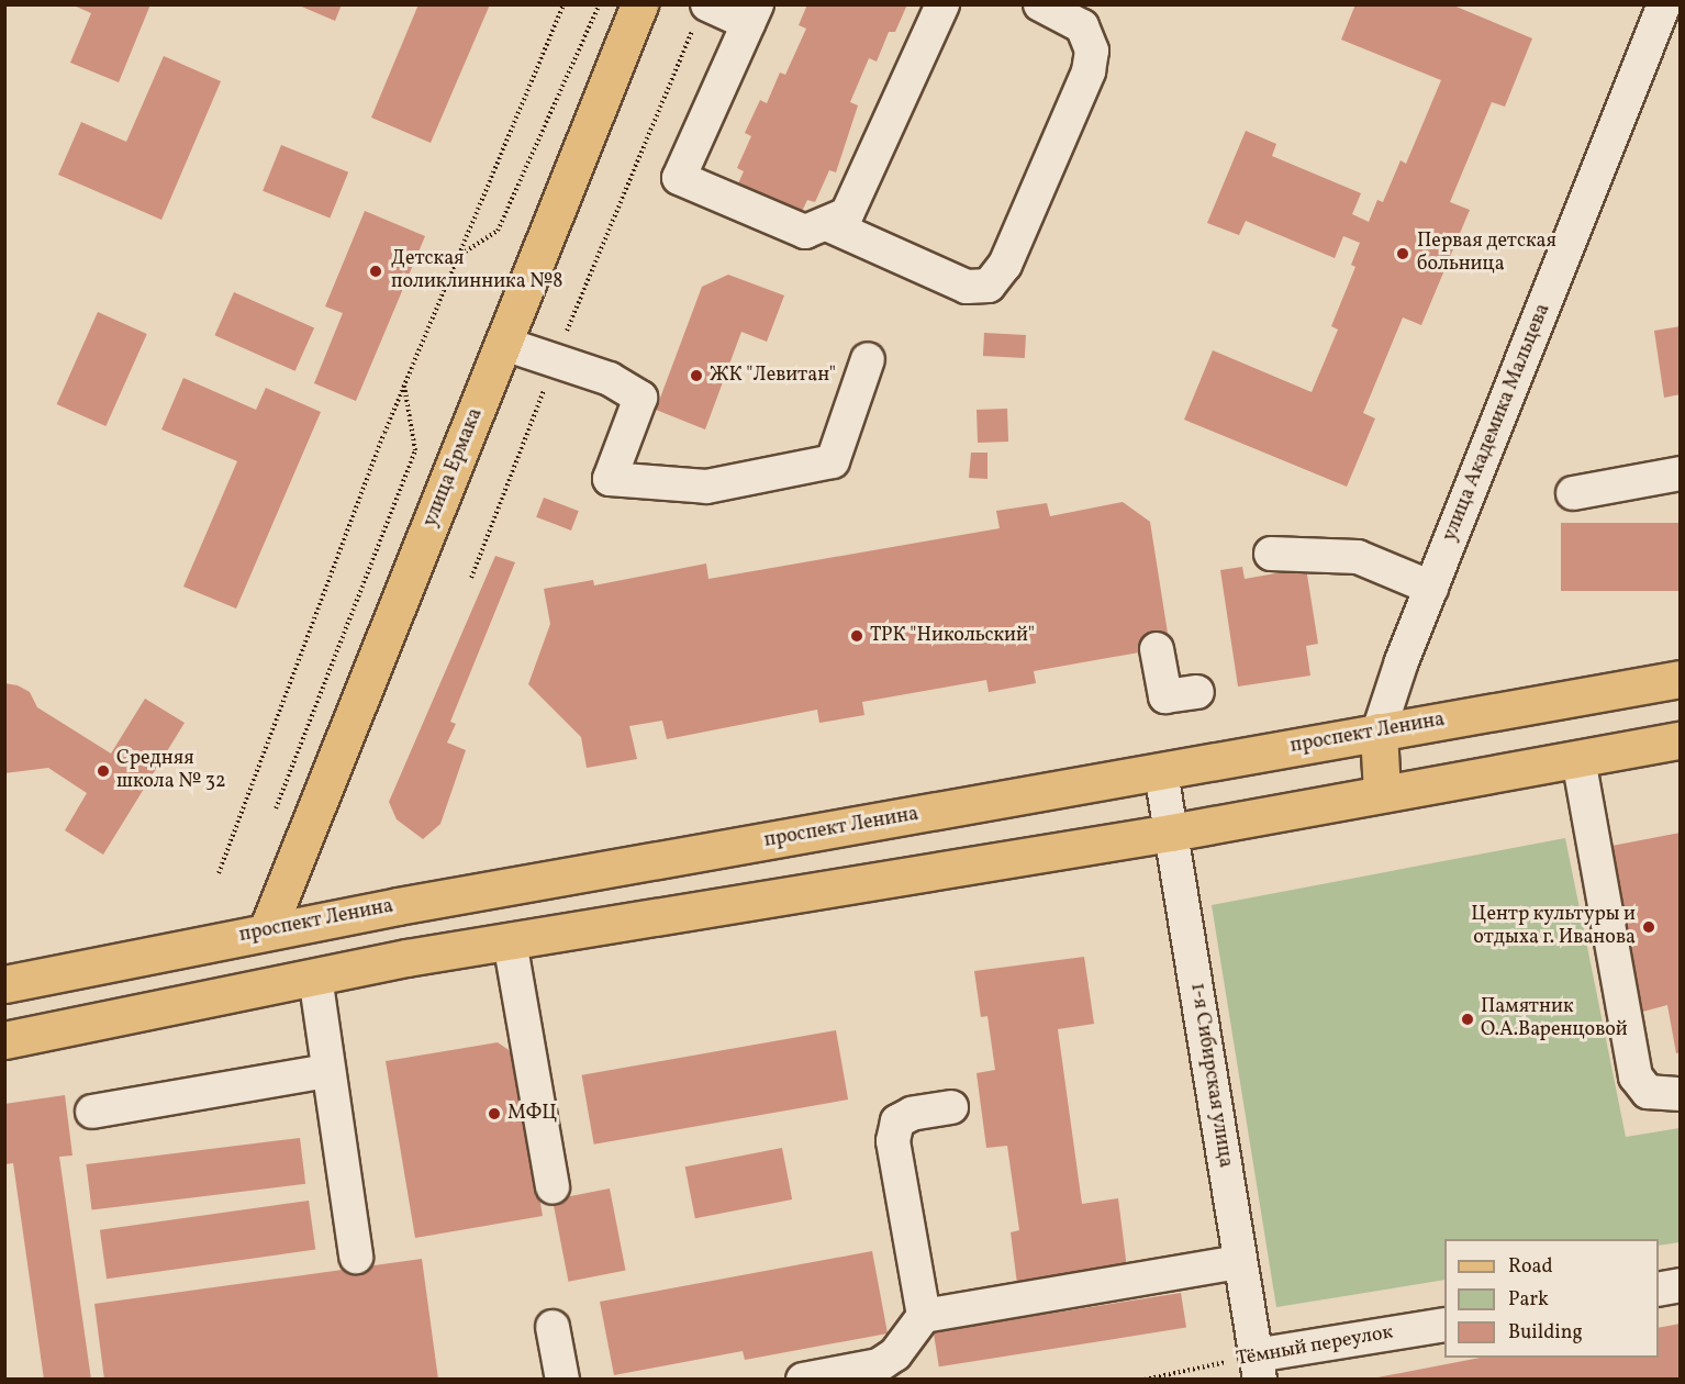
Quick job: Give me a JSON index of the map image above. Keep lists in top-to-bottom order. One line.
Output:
{"streets":{"main road":["улица Ермака","проспект Ленина"],"street":["улица Академика Мальцева","1-я Сибирская улица","Тёмный переулок"]},"crossings":[["улица Академика Мальцева","проспект Ленина"],["улица Ермака","проспект Ленина"],["проспект Ленина","1-я Сибирская улица"],["1-я Сибирская улица","Тёмный переулок"]],"places":["Первая детская больница","Детская поликлинника №8","ЖК \"Левитан\"","ТРК \"Никольский\"","Средняя школа № 32","Центр культуры и отдыха г. Иванова","Памятник О.А.Варенцовой","МФЦ"],"legend":["Road","Park","Building"]}
